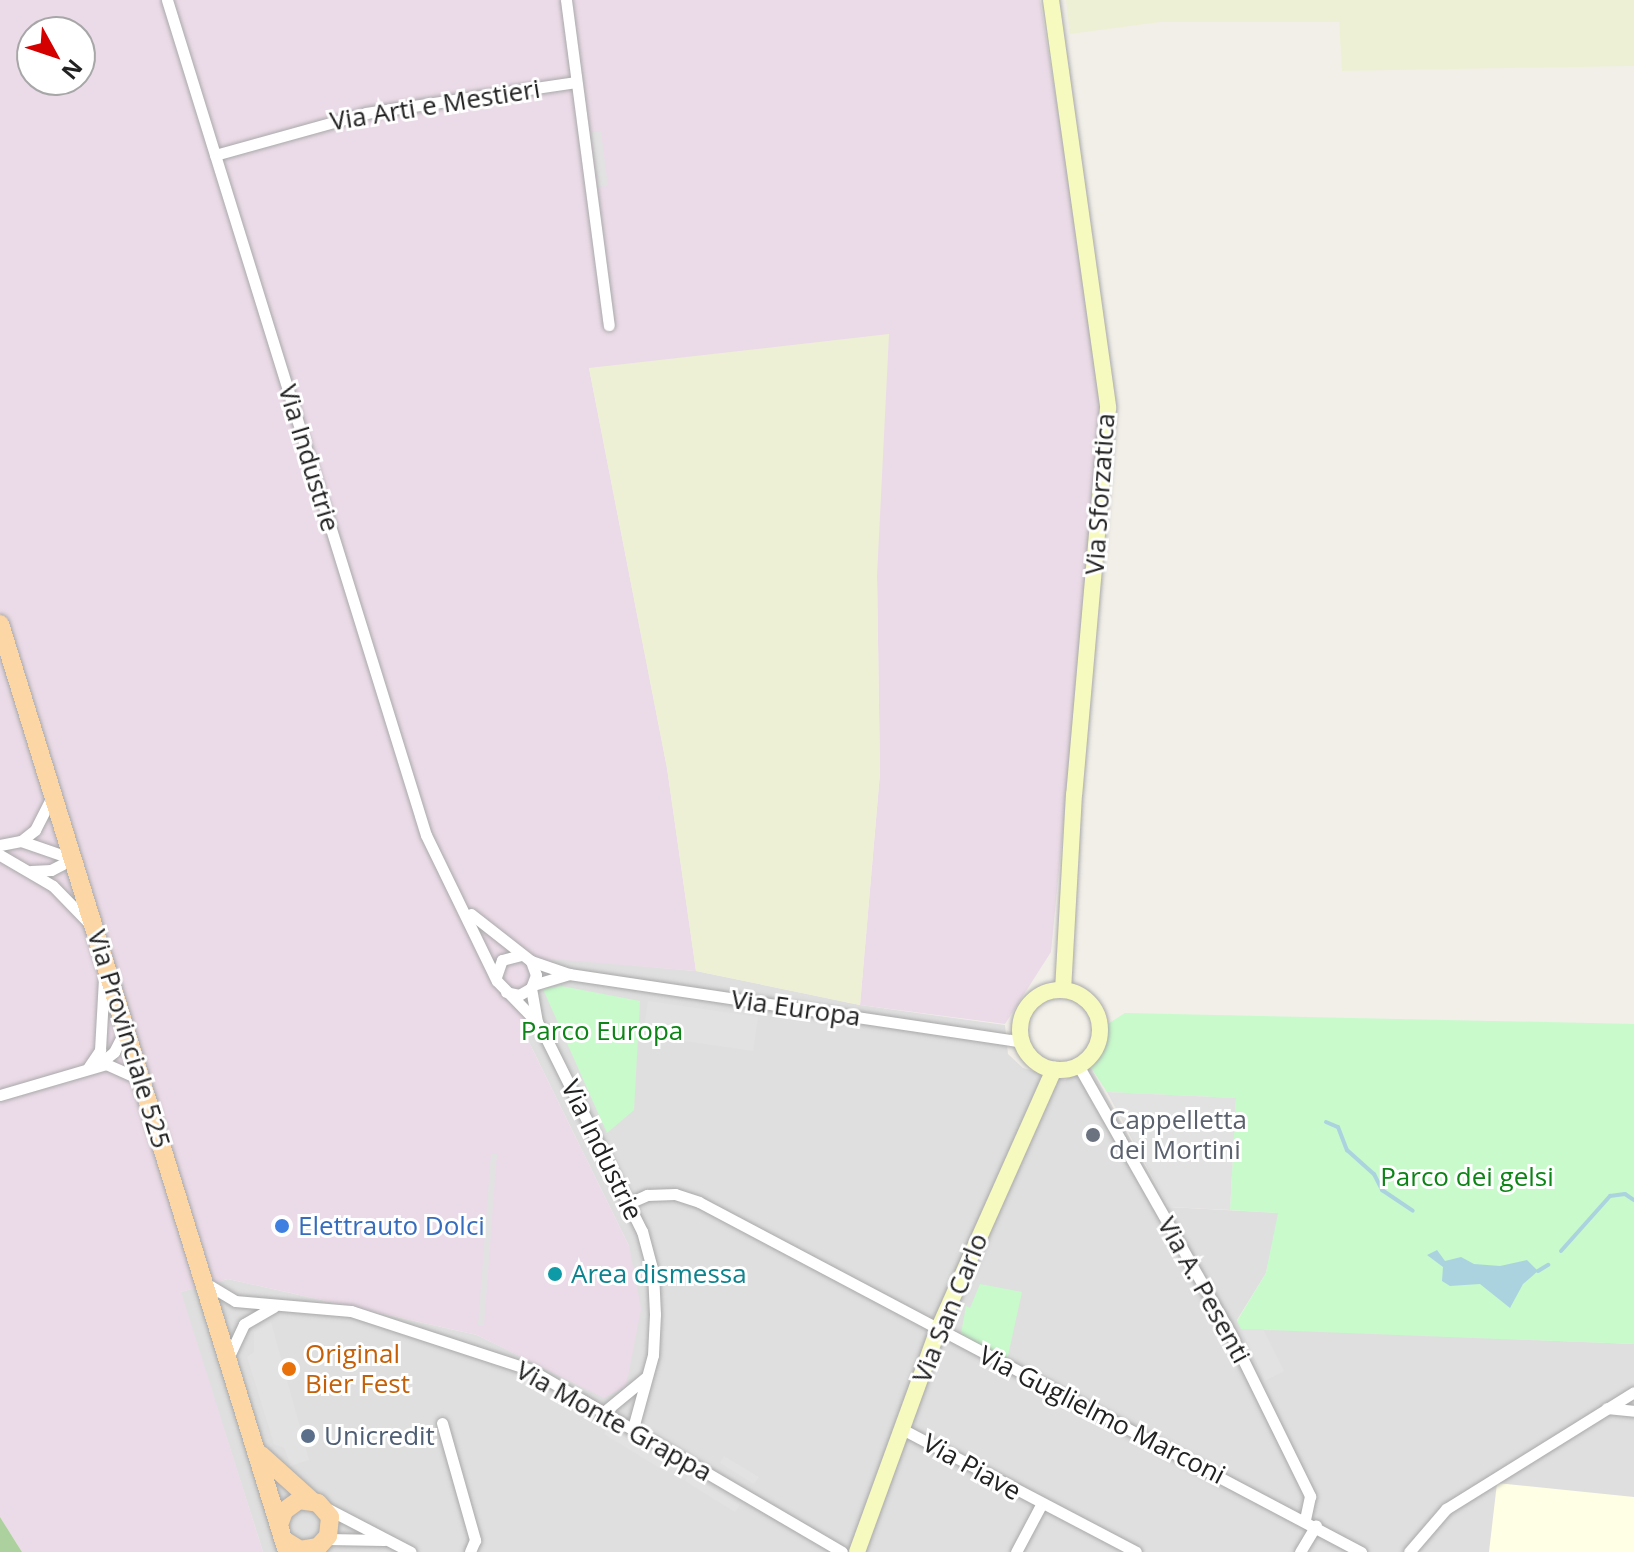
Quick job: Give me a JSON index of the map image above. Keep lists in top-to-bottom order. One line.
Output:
{"streets":{"main road":["Via Provinciale 525"],"street":["Via Arti e Mestieri","Via Industrie","Via Sforzatica","Via Europa","Via A. Pesenti","Via San Carlo","Via Guglielmo Marconi","Via Monte Grappa","Via Piave"]},"crossings":[["Via Arti e Mestieri","Via Industrie"],["Via Industrie","Via Europa"],["Via Industrie","Via Guglielmo Marconi"],["Via Industrie","Via Monte Grappa"],["Via Sforzatica","Via Europa"],["Via Sforzatica","Via A. Pesenti"],["Via Sforzatica","Via San Carlo"],["Via Europa","Via A. Pesenti"],["Via Europa","Via San Carlo"],["Via A. Pesenti","Via San Carlo"],["Via A. Pesenti","Via Guglielmo Marconi"],["Via San Carlo","Via Guglielmo Marconi"],["Via San Carlo","Via Piave"]],"parks":["Parco Europa","Parco dei gelsi"],"places":["Cappelletta dei Mortini","Elettrauto Dolci","Area dismessa","Original Bier Fest","Unicredit"],"north":"bottom right"}
